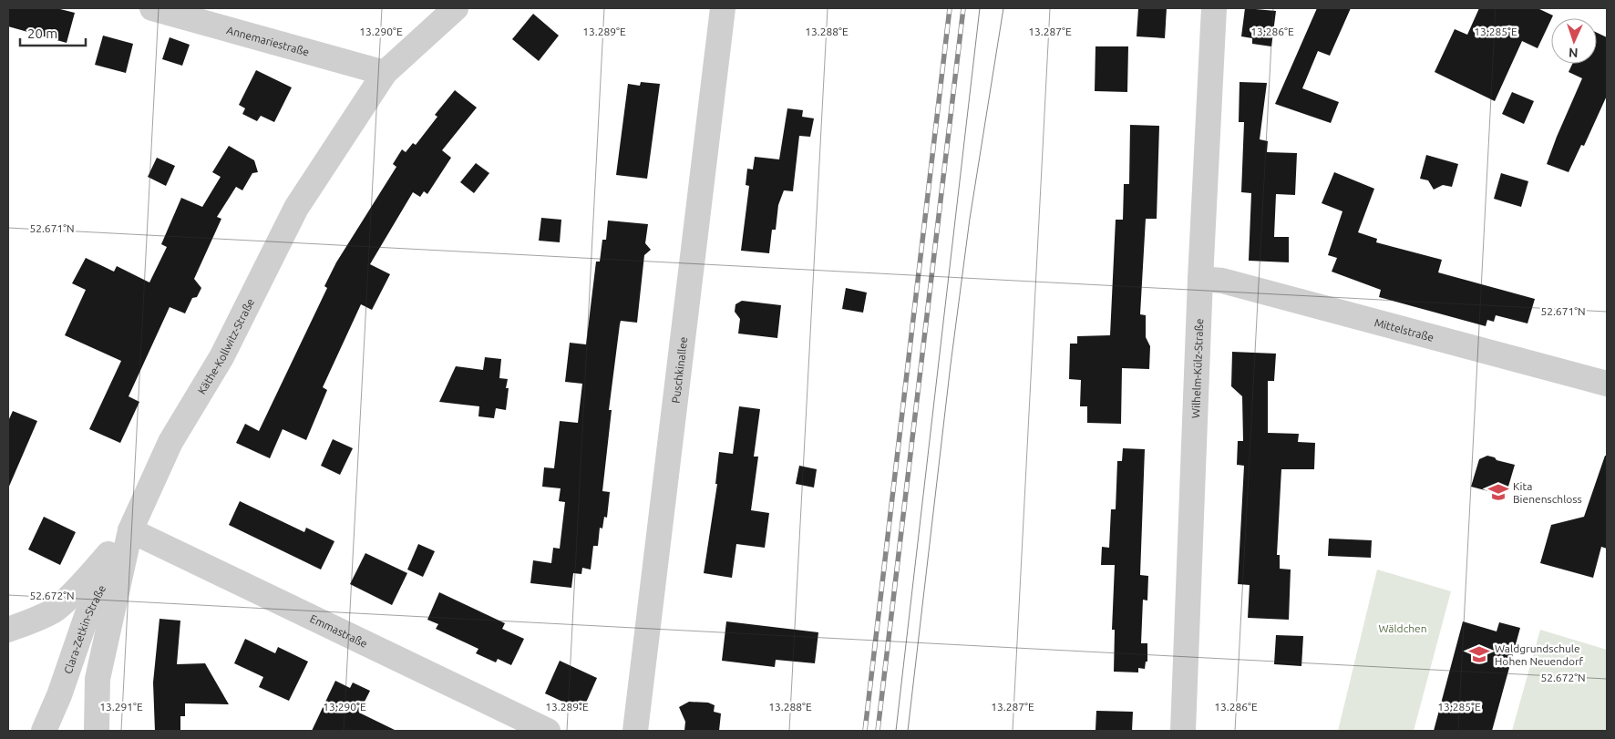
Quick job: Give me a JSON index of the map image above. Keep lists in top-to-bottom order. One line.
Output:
{"streets":{"street":["Annemariestraße","Mittelstraße","Käthe-Kollwitz-Straße","Wilhelm-Külz-Straße","Puschkinallee","Clara-Zetkin-Straße","Emmastraße"]},"crossings":[["Annemariestraße","Käthe-Kollwitz-Straße"],["Mittelstraße","Wilhelm-Külz-Straße"],["Käthe-Kollwitz-Straße","Clara-Zetkin-Straße"],["Käthe-Kollwitz-Straße","Emmastraße"],["Clara-Zetkin-Straße","Emmastraße"]],"parks":["Wäldchen"],"places":{"school or university":["Kita Bienenschloss","Waldgrundschule Hohen Neuendorf"]},"scale_bar":"20 m","north":"bottom","coordinates":["13.290°E","13.289°E","13.288°E","13.287°E","13.286°E","13.285°E","52.671°N","52.672°N","13.291°E"]}
